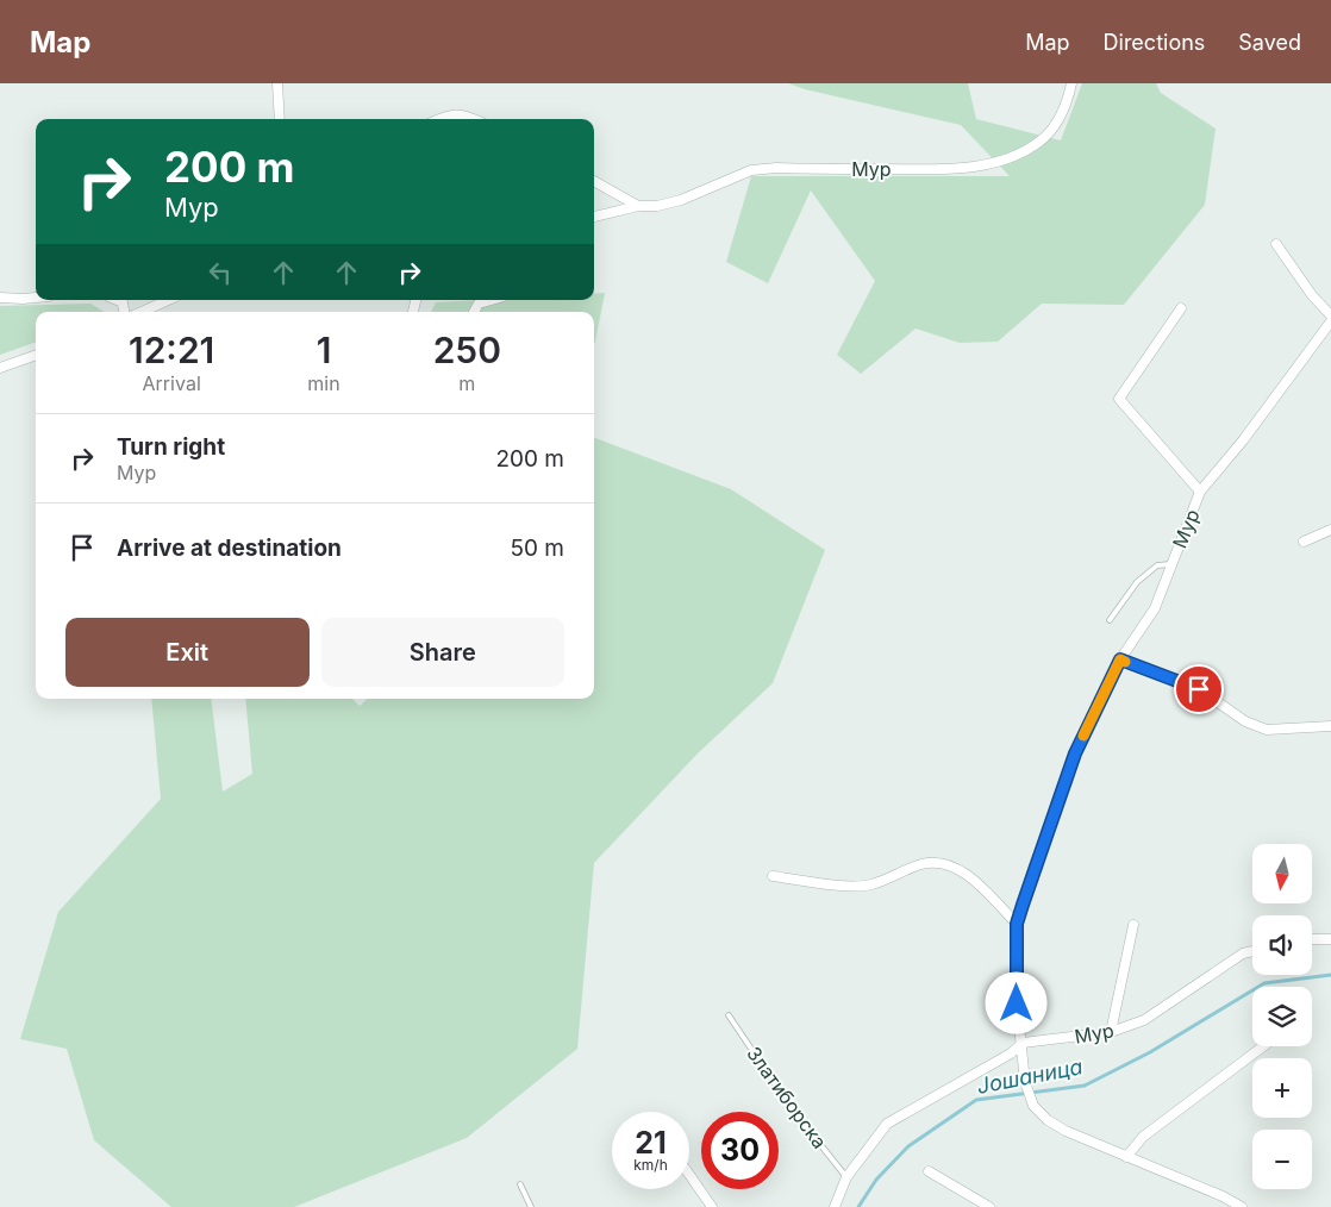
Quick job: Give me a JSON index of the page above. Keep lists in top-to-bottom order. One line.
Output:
{"streets":{"street":["Мур"],"lane":["Златиборска"]},"water":["Јошаница"],"north":"bottom","page":{"header":"Map","nav":["Map","Directions","Saved"],"turn":["200 m","Мур"],"eta":["12:21","Arrival","1","min","250","m"],"list":[{"name":"Turn right","note":"Мур","value":"200 m"},{"name":"Arrive at destination","value":"50 m"}],"buttons":["Exit","Share"],"map_buttons":["+","−"],"speed":"21 km/h","limit":"30"}}
